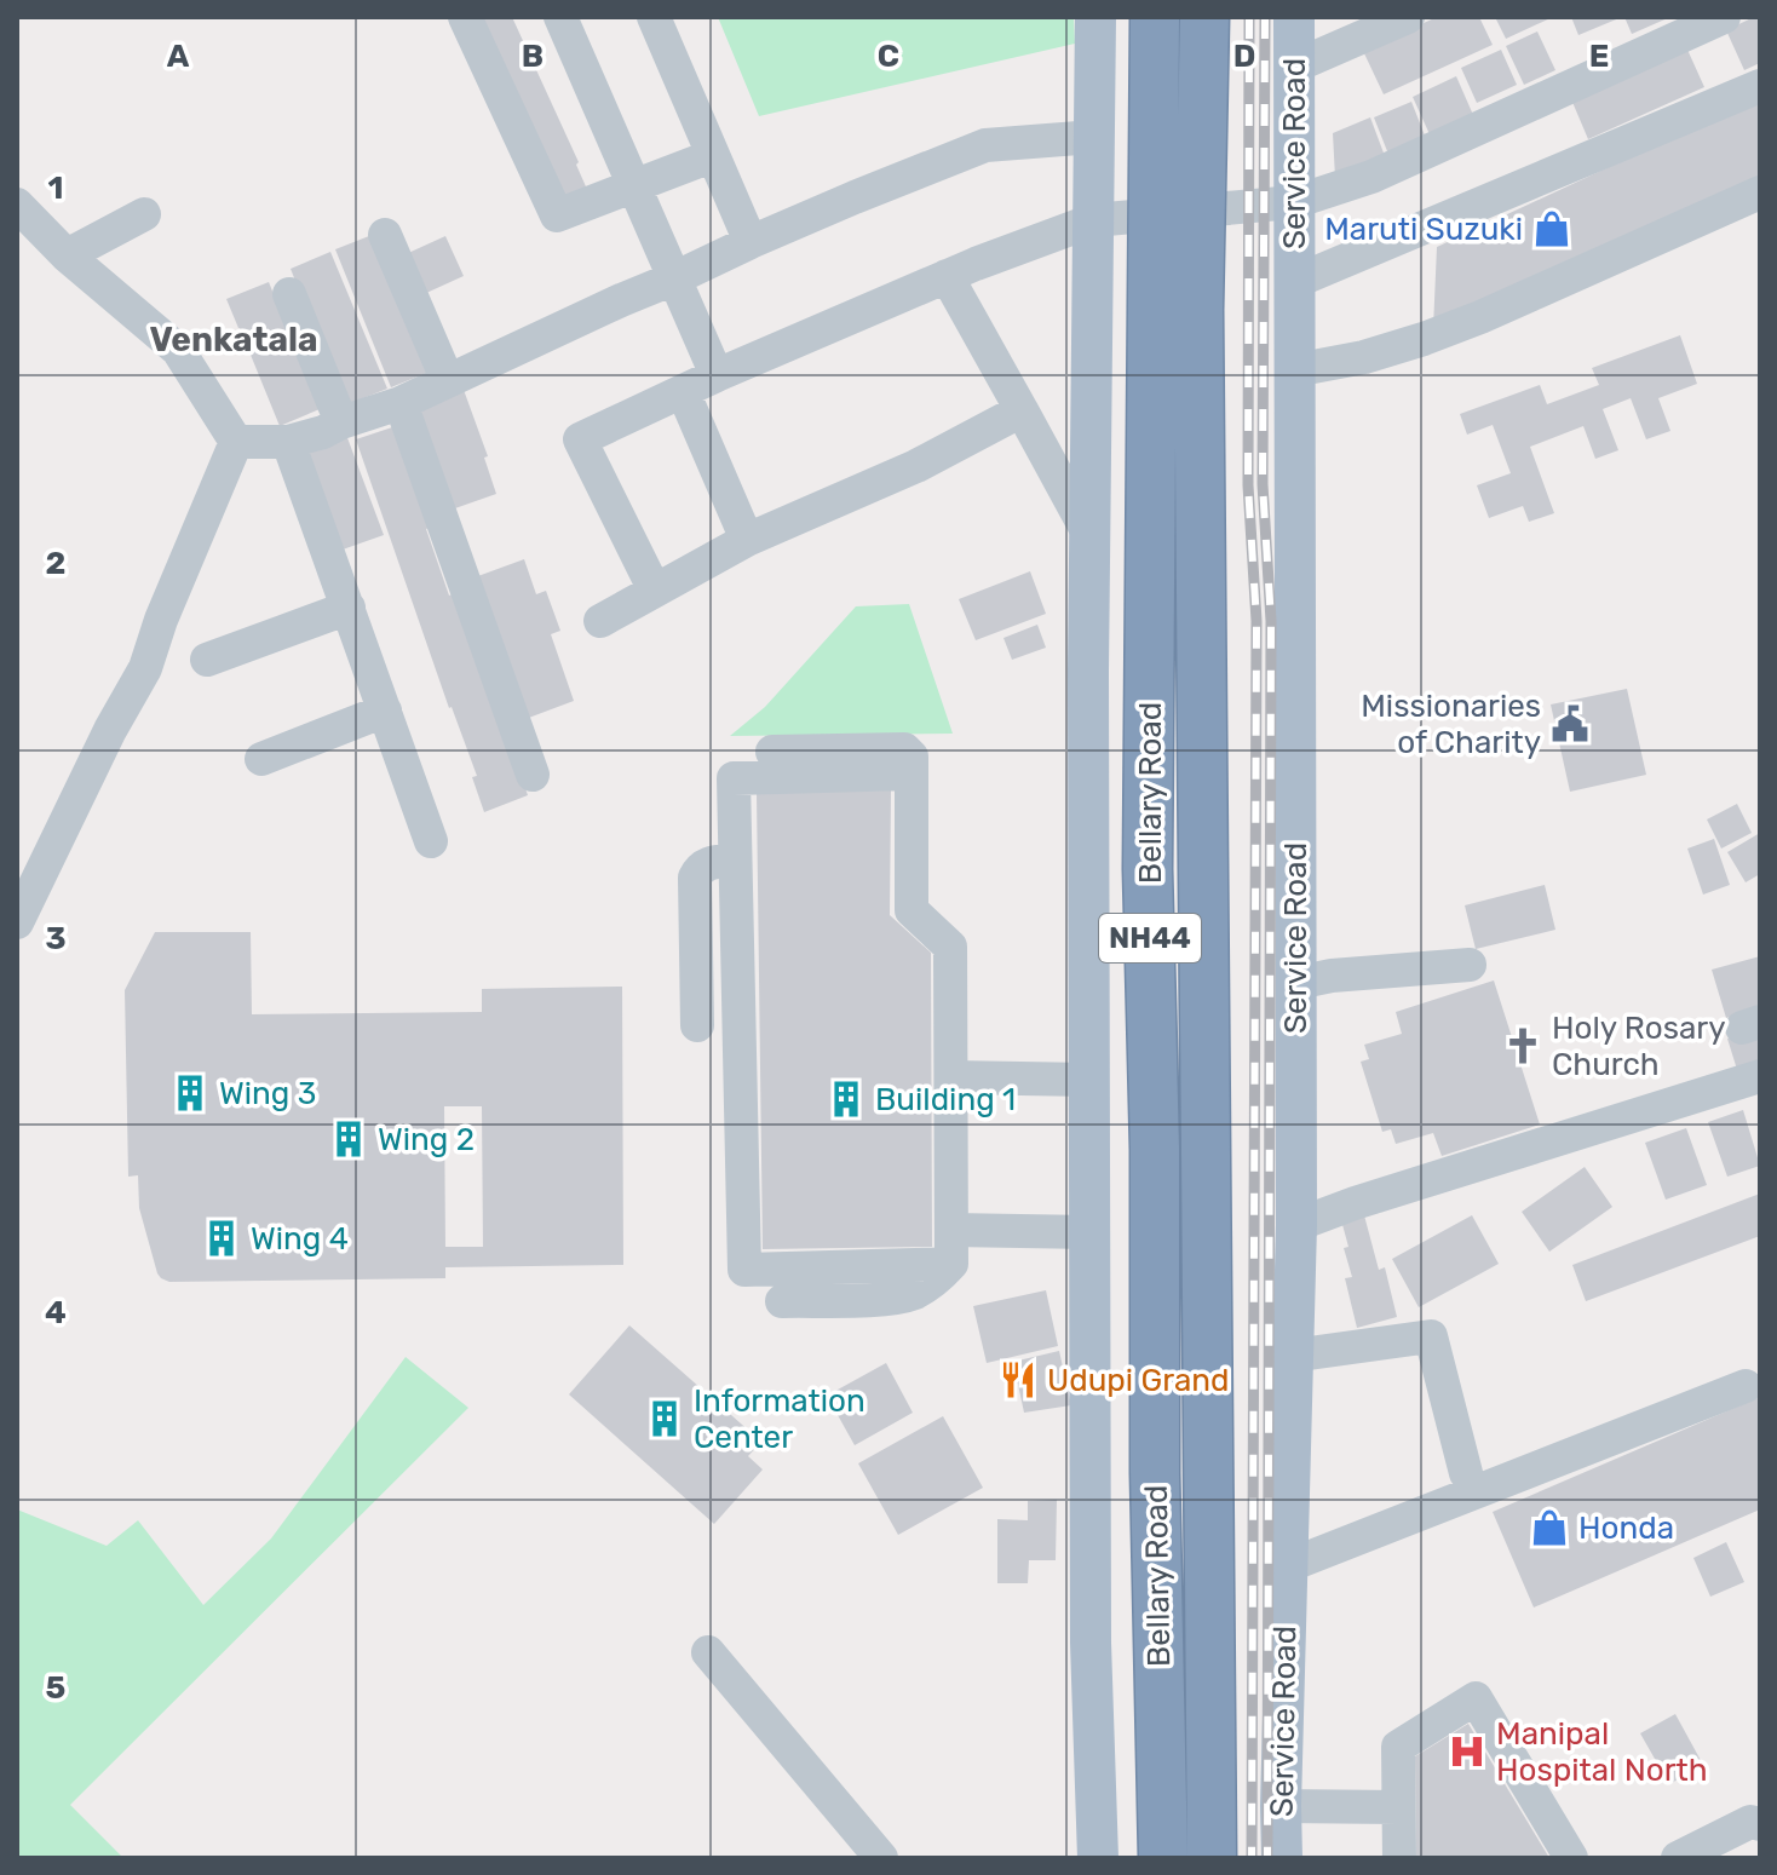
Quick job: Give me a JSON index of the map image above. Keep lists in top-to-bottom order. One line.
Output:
{"streets":{"highway":["Bellary Road","NH44"],"main road":["Service Road"]},"districts":["Venkatala"],"places":{"shop":["Maruti Suzuki","Honda"],"public building":["Missionaries of Charity"],"church":["Holy Rosary Church"],"building":["Wing 3","Building 1","Wing 2","Wing 4","Information Center"],"restaurant":["Udupi Grand"],"hospital":["Manipal Hospital North"]},"grid":{"columns":["A","B","C","D","E"],"rows":["1","2","3","4","5"]}}
